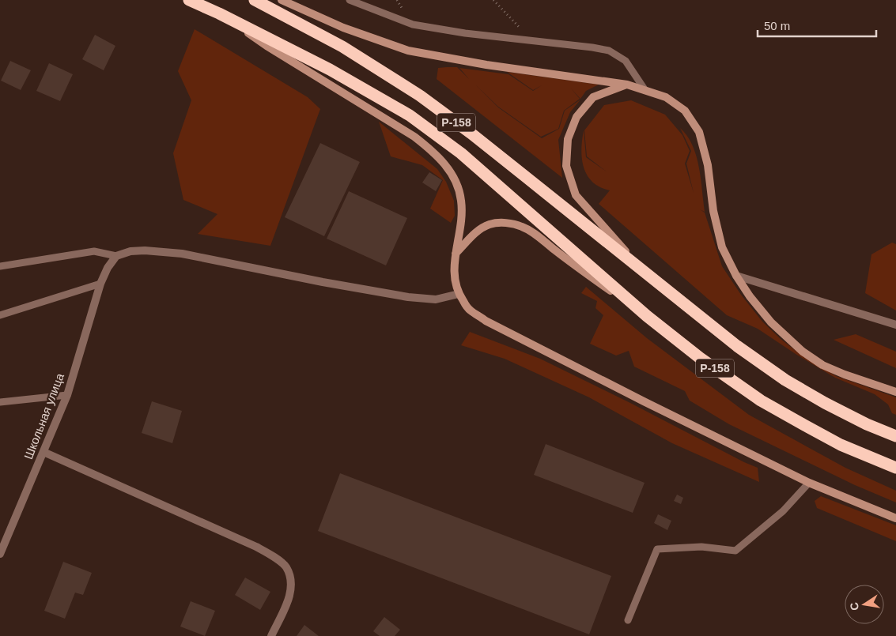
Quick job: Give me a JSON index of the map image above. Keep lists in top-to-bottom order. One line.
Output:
{"streets":{"highway":["Р-158"],"street":["Школьная улица"]},"scale_bar":"50 m","north":"left"}
